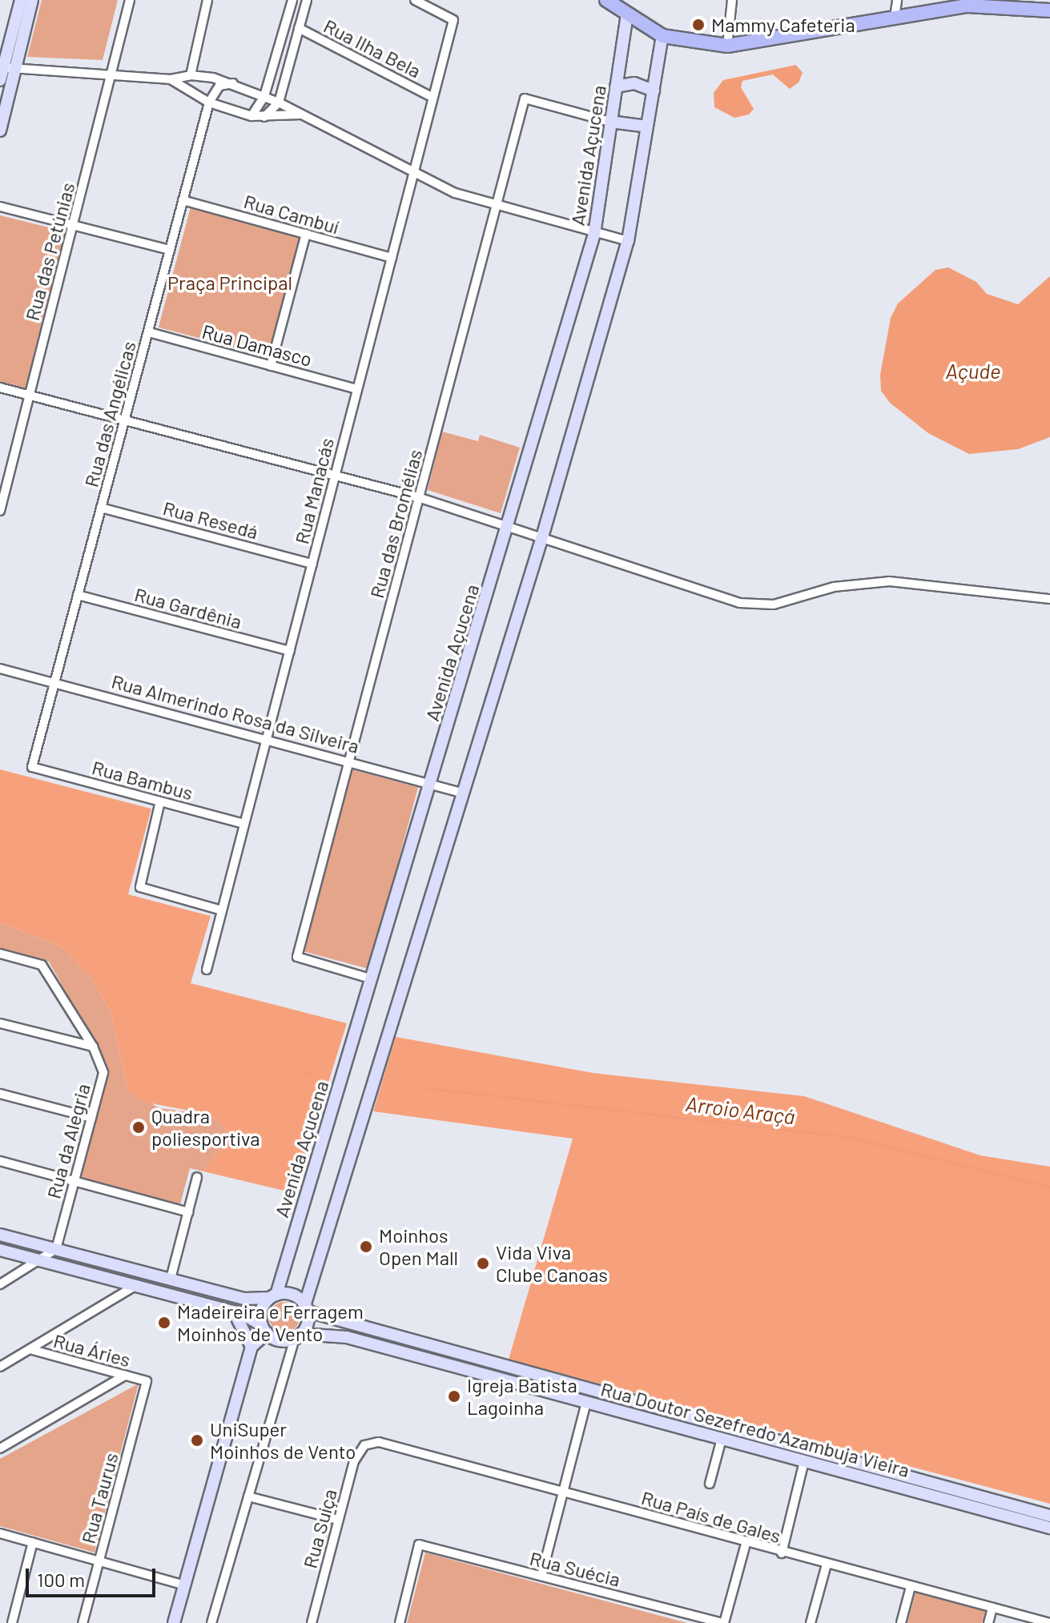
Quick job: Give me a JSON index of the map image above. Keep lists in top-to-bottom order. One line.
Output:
{"streets":{"main road":["Avenida Açucena","Rua Doutor Sezefredo Azambuja Vieira"],"street":["Rua Ilha Bela","Rua Cambuí","Rua das Petúnias","Rua Damasco","Rua das Angélicas","Rua Manacás","Rua Resedá","Rua das Bromélias","Rua Gardênia","Rua Almerindo Rosa da Silveira","Rua Bambus","Rua da Alegria","Rua Áries","Rua Taurus","Rua País de Gales","Rua Suíça","Rua Suécia"]},"crossings":[["Rua Ilha Bela","Rua Manacás"],["Avenida Açucena","Rua das Bromélias"],["Avenida Açucena","Rua Almerindo Rosa da Silveira"],["Avenida Açucena","Rua Doutor Sezefredo Azambuja Vieira"],["Rua Cambuí","Rua das Angélicas"],["Rua Cambuí","Rua Manacás"],["Rua Damasco","Rua das Angélicas"],["Rua Damasco","Rua Manacás"],["Rua das Angélicas","Rua Resedá"],["Rua das Angélicas","Rua Gardênia"],["Rua das Angélicas","Rua Almerindo Rosa da Silveira"],["Rua das Angélicas","Rua Bambus"],["Rua Manacás","Rua Resedá"],["Rua Manacás","Rua Gardênia"],["Rua Manacás","Rua Almerindo Rosa da Silveira"],["Rua Manacás","Rua Bambus"],["Rua das Bromélias","Rua Almerindo Rosa da Silveira"],["Rua Áries","Rua Taurus"],["Rua País de Gales","Rua Suíça"]],"water":["Açude","Arroio Araçá"],"parks":["Praça Principal"],"places":["Mammy Cafeteria","Quadra poliesportiva","Moinhos Open Mall","Vida Viva Clube Canoas","Madeireira e Ferragem Moinhos de Vento","Igreja Batista Lagoinha","UniSuper Moinhos de Vento"],"scale_bar":"100 m"}
